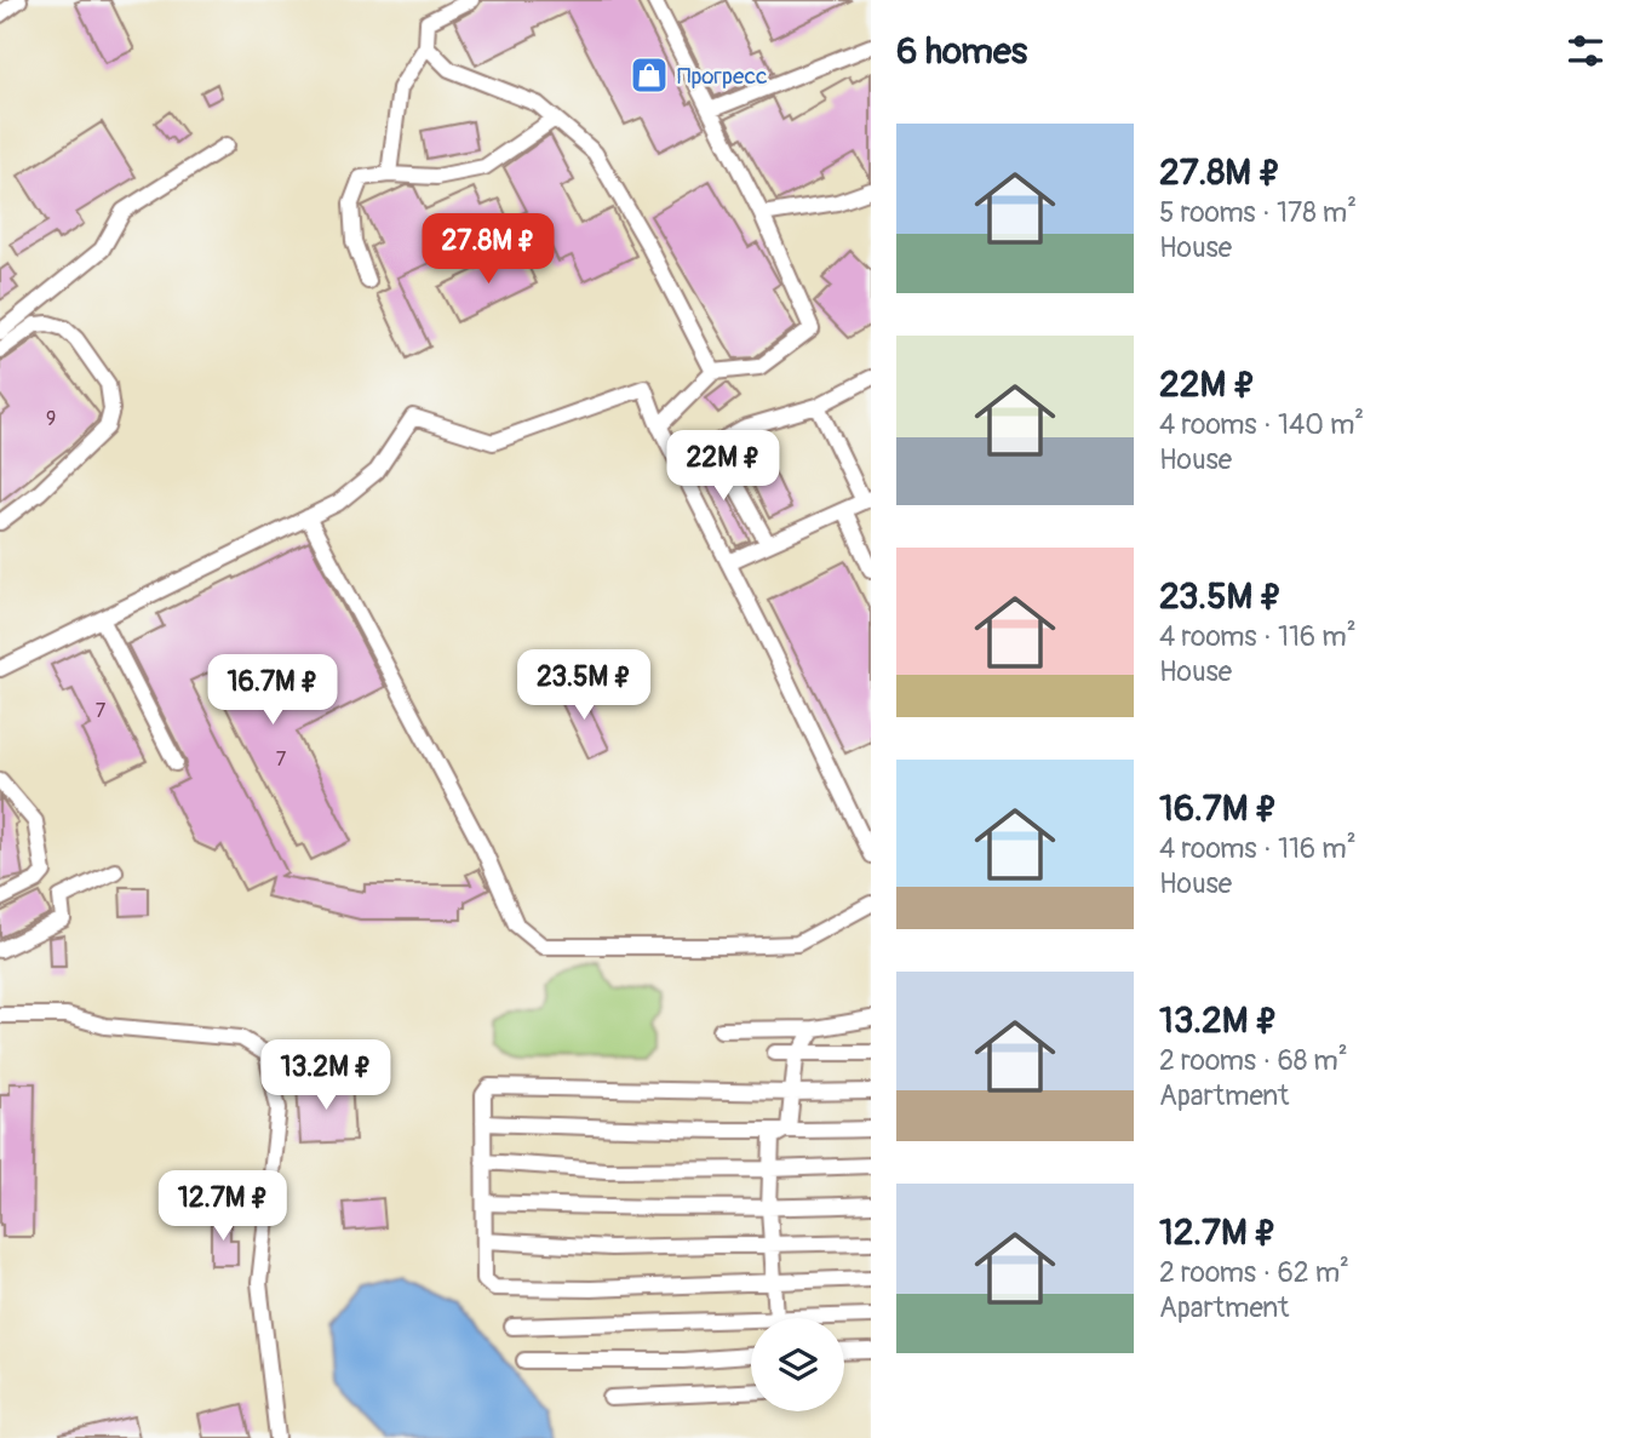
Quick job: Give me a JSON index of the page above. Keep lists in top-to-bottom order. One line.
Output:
{"places":{"shop":["Прогресс"]},"house_numbers":["9","7","7"],"page":{"heading":"6 homes","list":[{"name":"27.8M ₽","note":"5 rooms · 178 m² · House"},{"name":"22M ₽","note":"4 rooms · 140 m² · House"},{"name":"23.5M ₽","note":"4 rooms · 116 m² · House"},{"name":"16.7M ₽","note":"4 rooms · 116 m² · House"},{"name":"13.2M ₽","note":"2 rooms · 68 m² · Apartment"},{"name":"12.7M ₽","note":"2 rooms · 62 m² · Apartment"}],"price":["27.8M ₽","22M ₽","23.5M ₽","16.7M ₽","13.2M ₽","12.7M ₽"]}}
